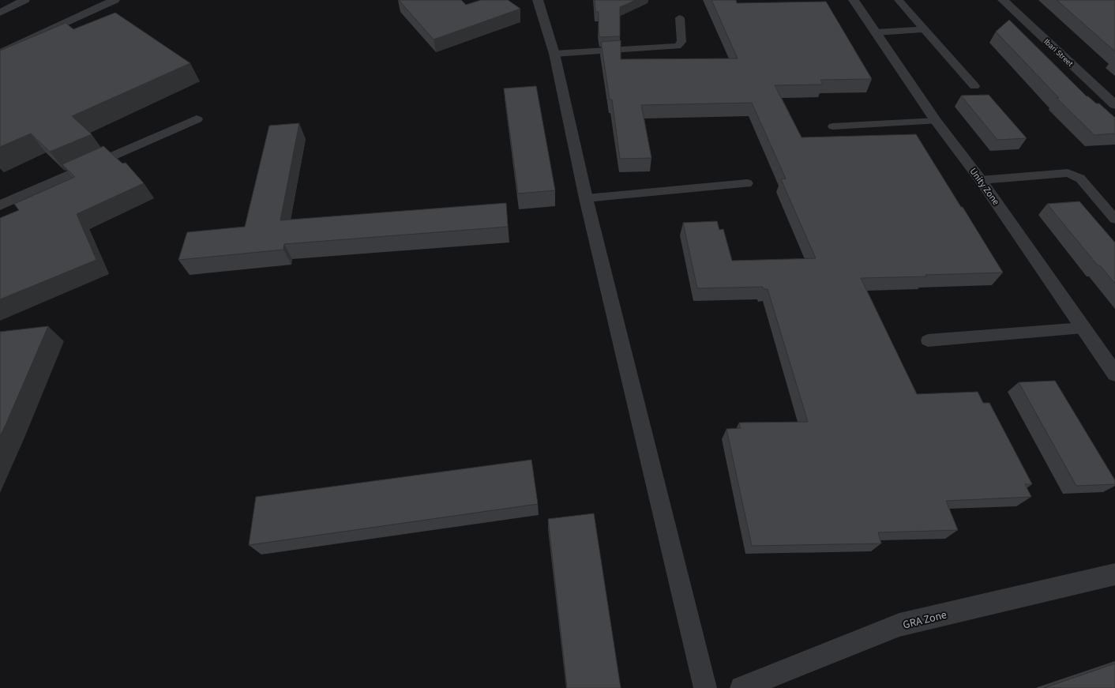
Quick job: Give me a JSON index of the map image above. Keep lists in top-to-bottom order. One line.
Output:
{"streets":{"street":["Ibari Street","Unity Zone","GRA Zone"]}}
